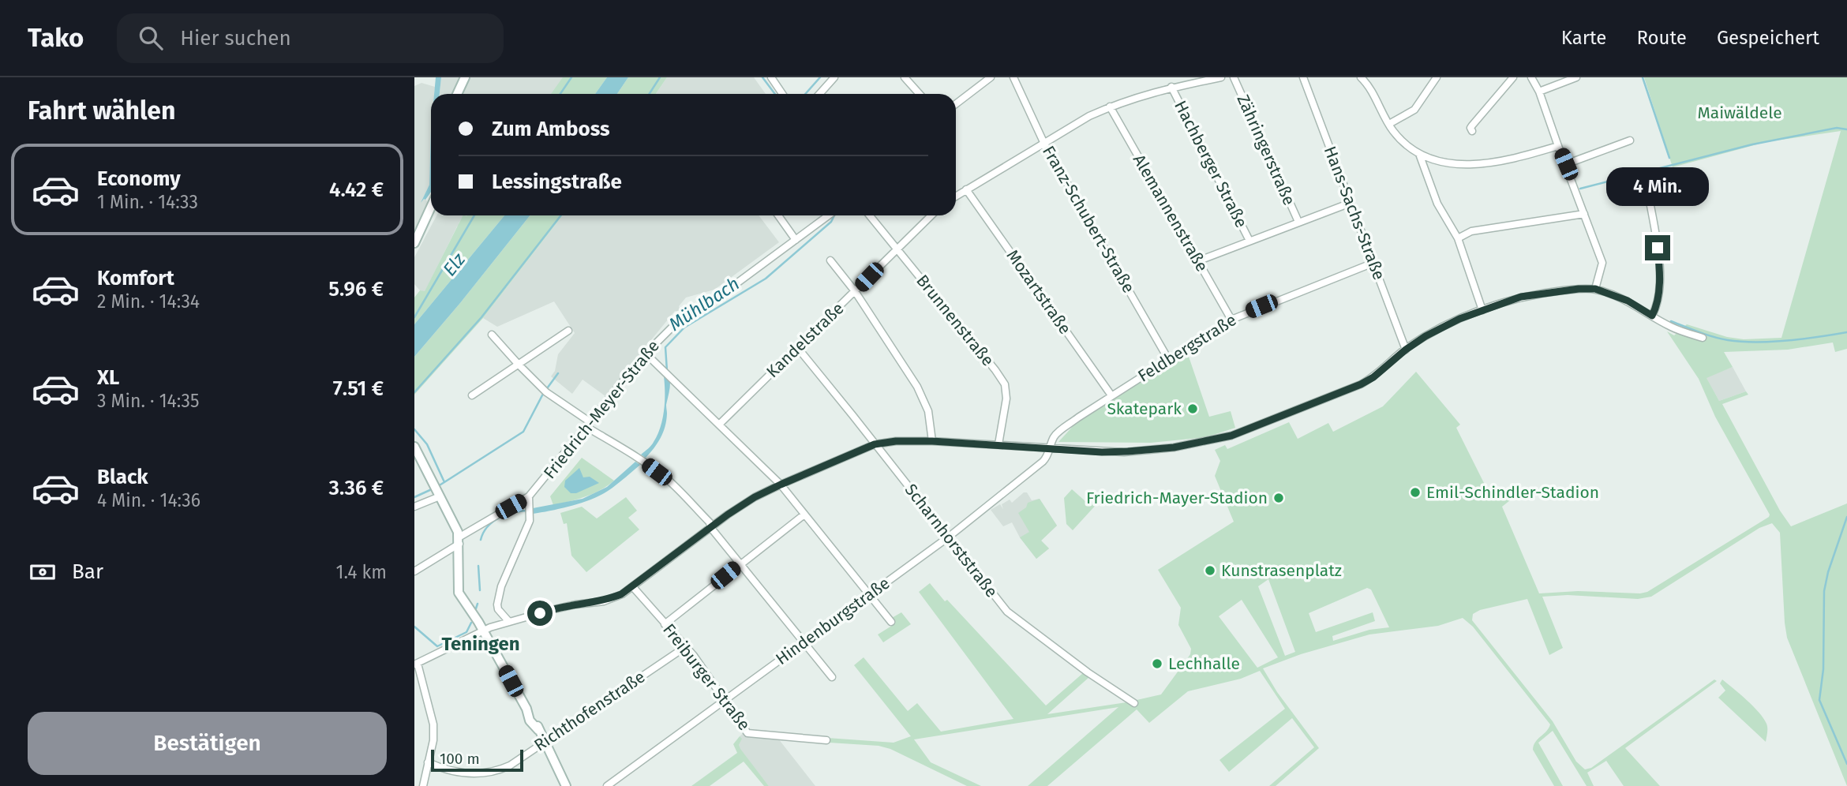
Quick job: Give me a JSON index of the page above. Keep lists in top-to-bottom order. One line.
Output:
{"streets":{"street":["Zähringerstraße","Hachberger Straße","Alemannenstraße","Hans-Sachs-Straße","Franz-Schubert-Straße","Mozartstraße","Brunnenstraße","Kandelstraße","Feldbergstraße","Friedrich-Meyer-Straße","Scharnhorststraße","Hindenburgstraße","Freiburger Straße","Richthofenstraße"]},"crossings":[["Alemannenstraße","Feldbergstraße"],["Hans-Sachs-Straße","Feldbergstraße"],["Franz-Schubert-Straße","Feldbergstraße"],["Mozartstraße","Feldbergstraße"],["Brunnenstraße","Kandelstraße"],["Kandelstraße","Scharnhorststraße"],["Feldbergstraße","Hindenburgstraße"],["Scharnhorststraße","Hindenburgstraße"],["Hindenburgstraße","Freiburger Straße"],["Freiburger Straße","Richthofenstraße"]],"districts":["Teningen"],"water":["Elz","Mühlbach"],"parks":["Maiwäldele"],"places":["Skatepark","Emil-Schindler-Stadion","Friedrich-Mayer-Stadion","Kunstrasenplatz","Lechhalle"],"scale_bar":"100 m","page":{"header":"Tako","search":"Hier suchen","nav":["Karte","Route","Gespeichert"],"heading":"Fahrt wählen","banner":["Zum Amboss","Lessingstraße"],"list":[{"name":"Economy","note":"1 Min. · 14:33","value":"4.42 €"},{"name":"Komfort","note":"2 Min. · 14:34","value":"5.96 €"},{"name":"XL","note":"3 Min. · 14:35","value":"7.51 €"},{"name":"Black","note":"4 Min. · 14:36","value":"3.36 €"}],"bubble":"4 Min.","pay":["Bar","1.4 km"],"buttons":"Bestätigen","scale":"100 m"}}
